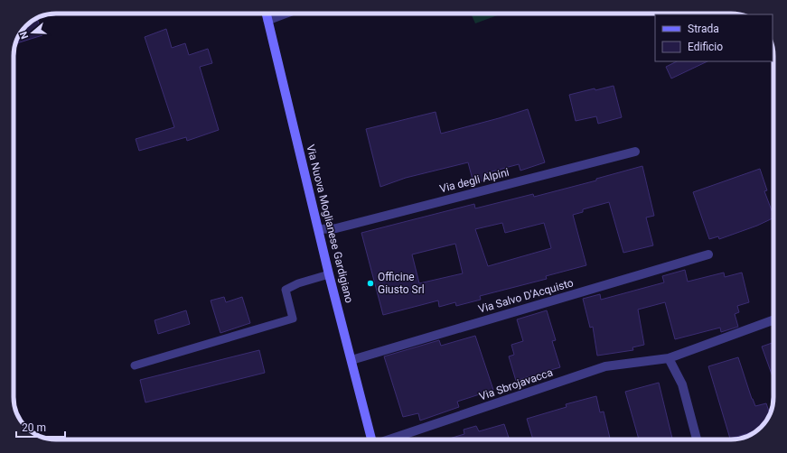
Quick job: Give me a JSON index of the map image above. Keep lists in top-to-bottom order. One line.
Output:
{"streets":{"main road":["Via Nuova Moglianese Gardigiano"],"street":["Via degli Alpini","Via Salvo D'Acquisto","Via Sbrojavacca"]},"crossings":[["Via degli Alpini","Via Nuova Moglianese Gardigiano"],["Via Nuova Moglianese Gardigiano","Via Salvo D'Acquisto"]],"places":["Officine Giusto Srl"],"legend":["Strada","Edificio"],"scale_bar":"20 m","north":"left"}
